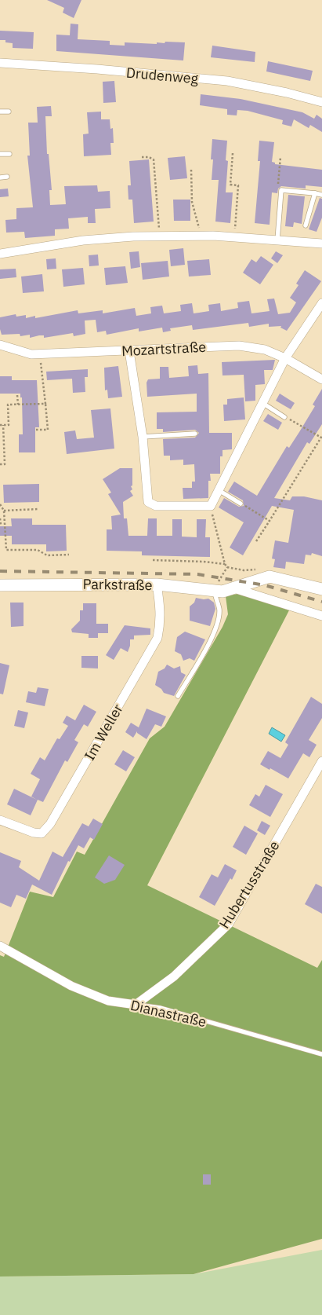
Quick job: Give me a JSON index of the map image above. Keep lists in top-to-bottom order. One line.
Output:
{"streets":{"street":["Drudenweg","Mozartstraße","Parkstraße","Im Weller","Hubertusstraße","Dianastraße"]},"crossings":[["Parkstraße","Im Weller"],["Hubertusstraße","Dianastraße"]]}
